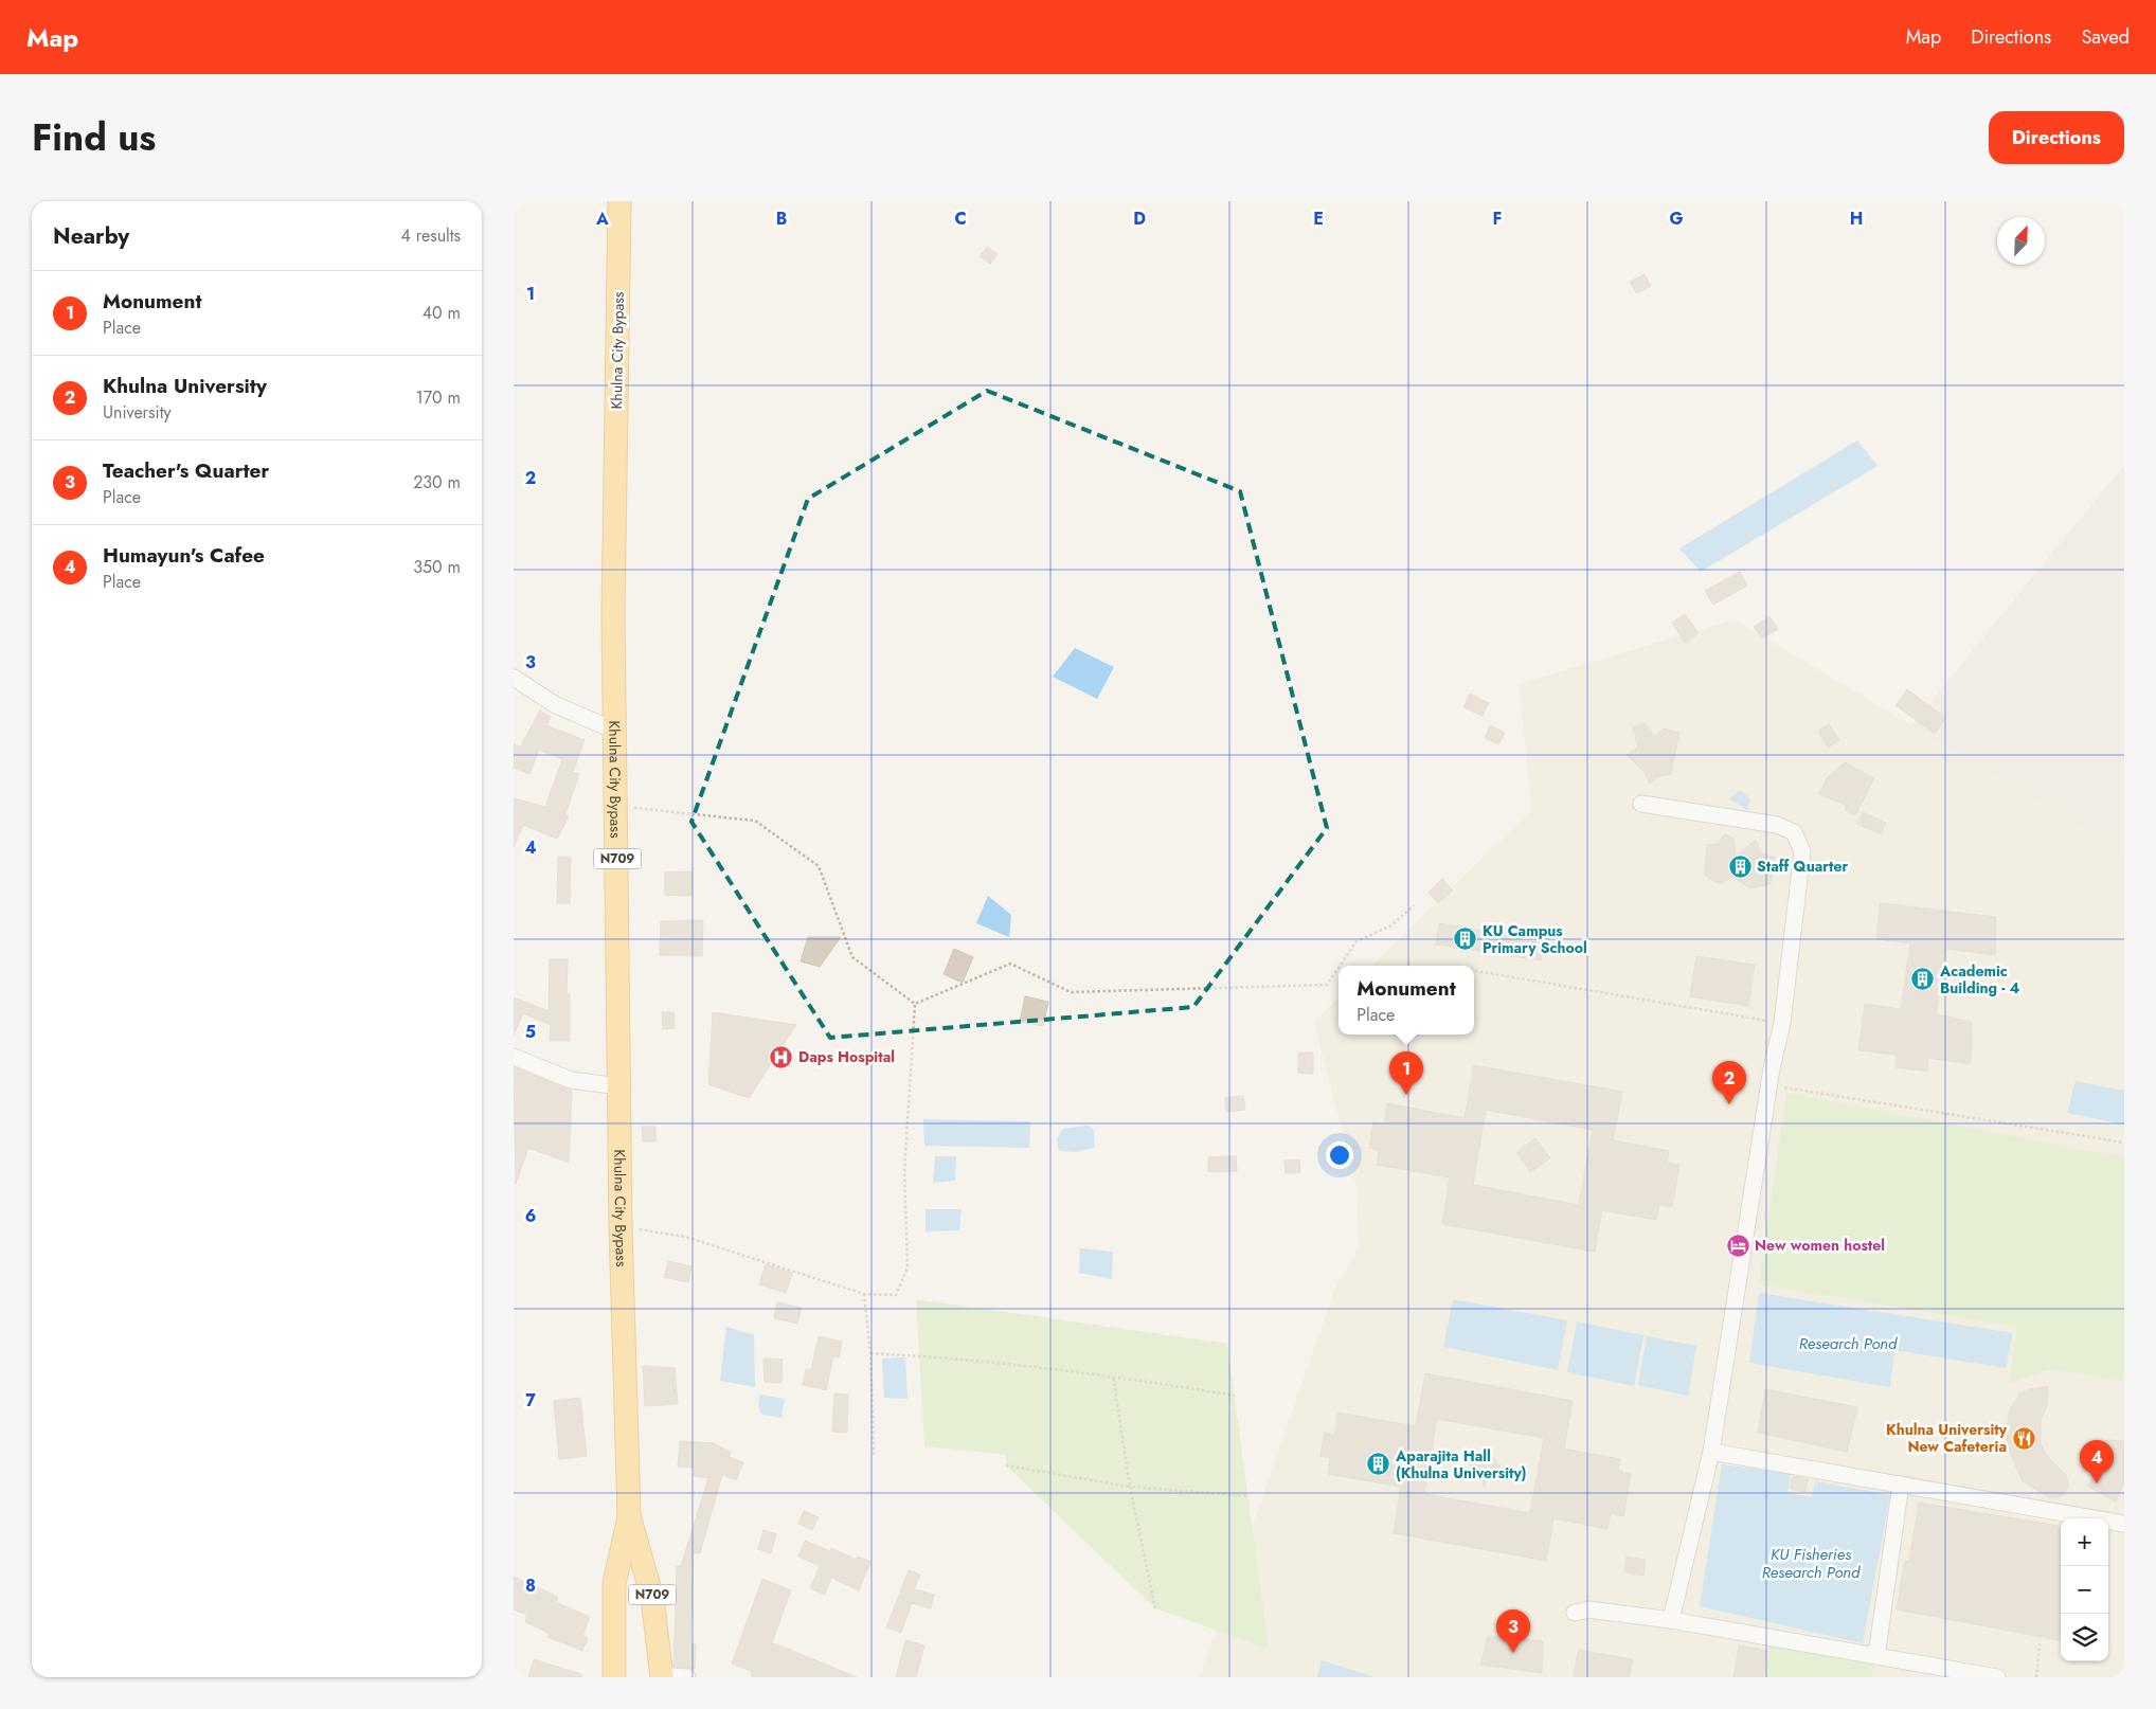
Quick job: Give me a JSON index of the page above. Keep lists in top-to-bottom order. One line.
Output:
{"streets":{"highway":["Khulna City Bypass","N709"]},"crossings":[["Khulna City Bypass","N709"]],"water":["Research Pond","KU Fisheries Research Pond"],"places":{"building":["Staff Quarter","KU Campus Primary School","Academic Building - 4","Aparajita Hall (Khulna University)"],"hospital":["Daps Hospital"],"hotel":["New women hostel"],"restaurant":["Khulna University New Cafeteria"]},"north":"top right","page":{"header":"Map","nav":["Map","Directions","Saved"],"title":"Find us","buttons":"Directions","heading":["Nearby","4 results"],"list":[{"mark":"1","name":"Monument","note":"Place","value":"40 m"},{"mark":"2","name":"Khulna University","note":"University","value":"170 m"},{"mark":"3","name":"Teacher's Quarter","note":"Place","value":"230 m"},{"mark":"4","name":"Humayun's Cafee","note":"Place","value":"350 m"}],"popup":["Monument","Place"],"pins":["1","2","4","3"],"map_buttons":["+","−"]},"grid":{"columns":["A","B","C","D","E","F","G","H"],"rows":["1","2","3","4","5","6","7","8"]}}
